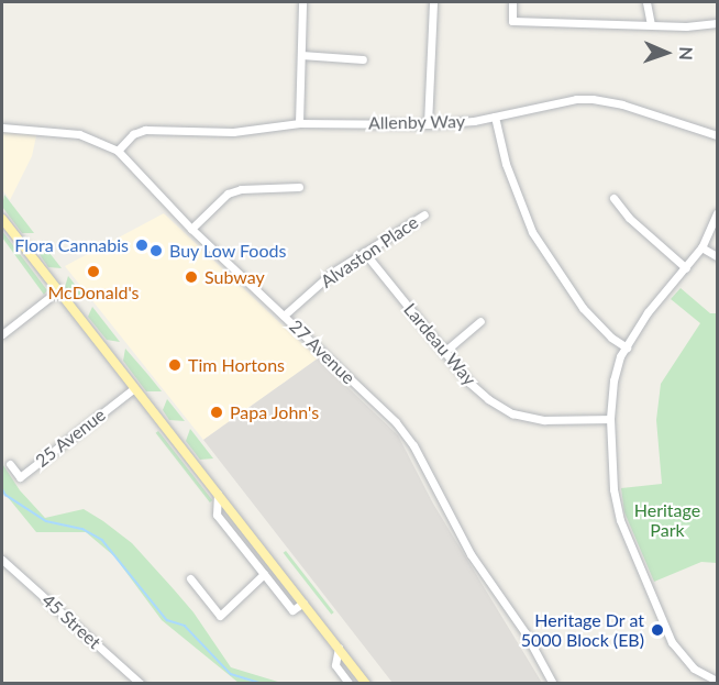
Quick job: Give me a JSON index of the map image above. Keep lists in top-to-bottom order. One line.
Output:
{"streets":{"street":["Allenby Way","Alvaston Place","Lardeau Way","27 Avenue","25 Avenue","45 Street"]},"crossings":[["Allenby Way","27 Avenue"],["Alvaston Place","Lardeau Way"],["Alvaston Place","27 Avenue"]],"parks":["Heritage Park"],"places":["Flora Cannabis","Buy Low Foods","McDonald's","Subway","Tim Hortons","Papa John's","Heritage Dr at 5000 Block (EB)"],"north":"right"}
